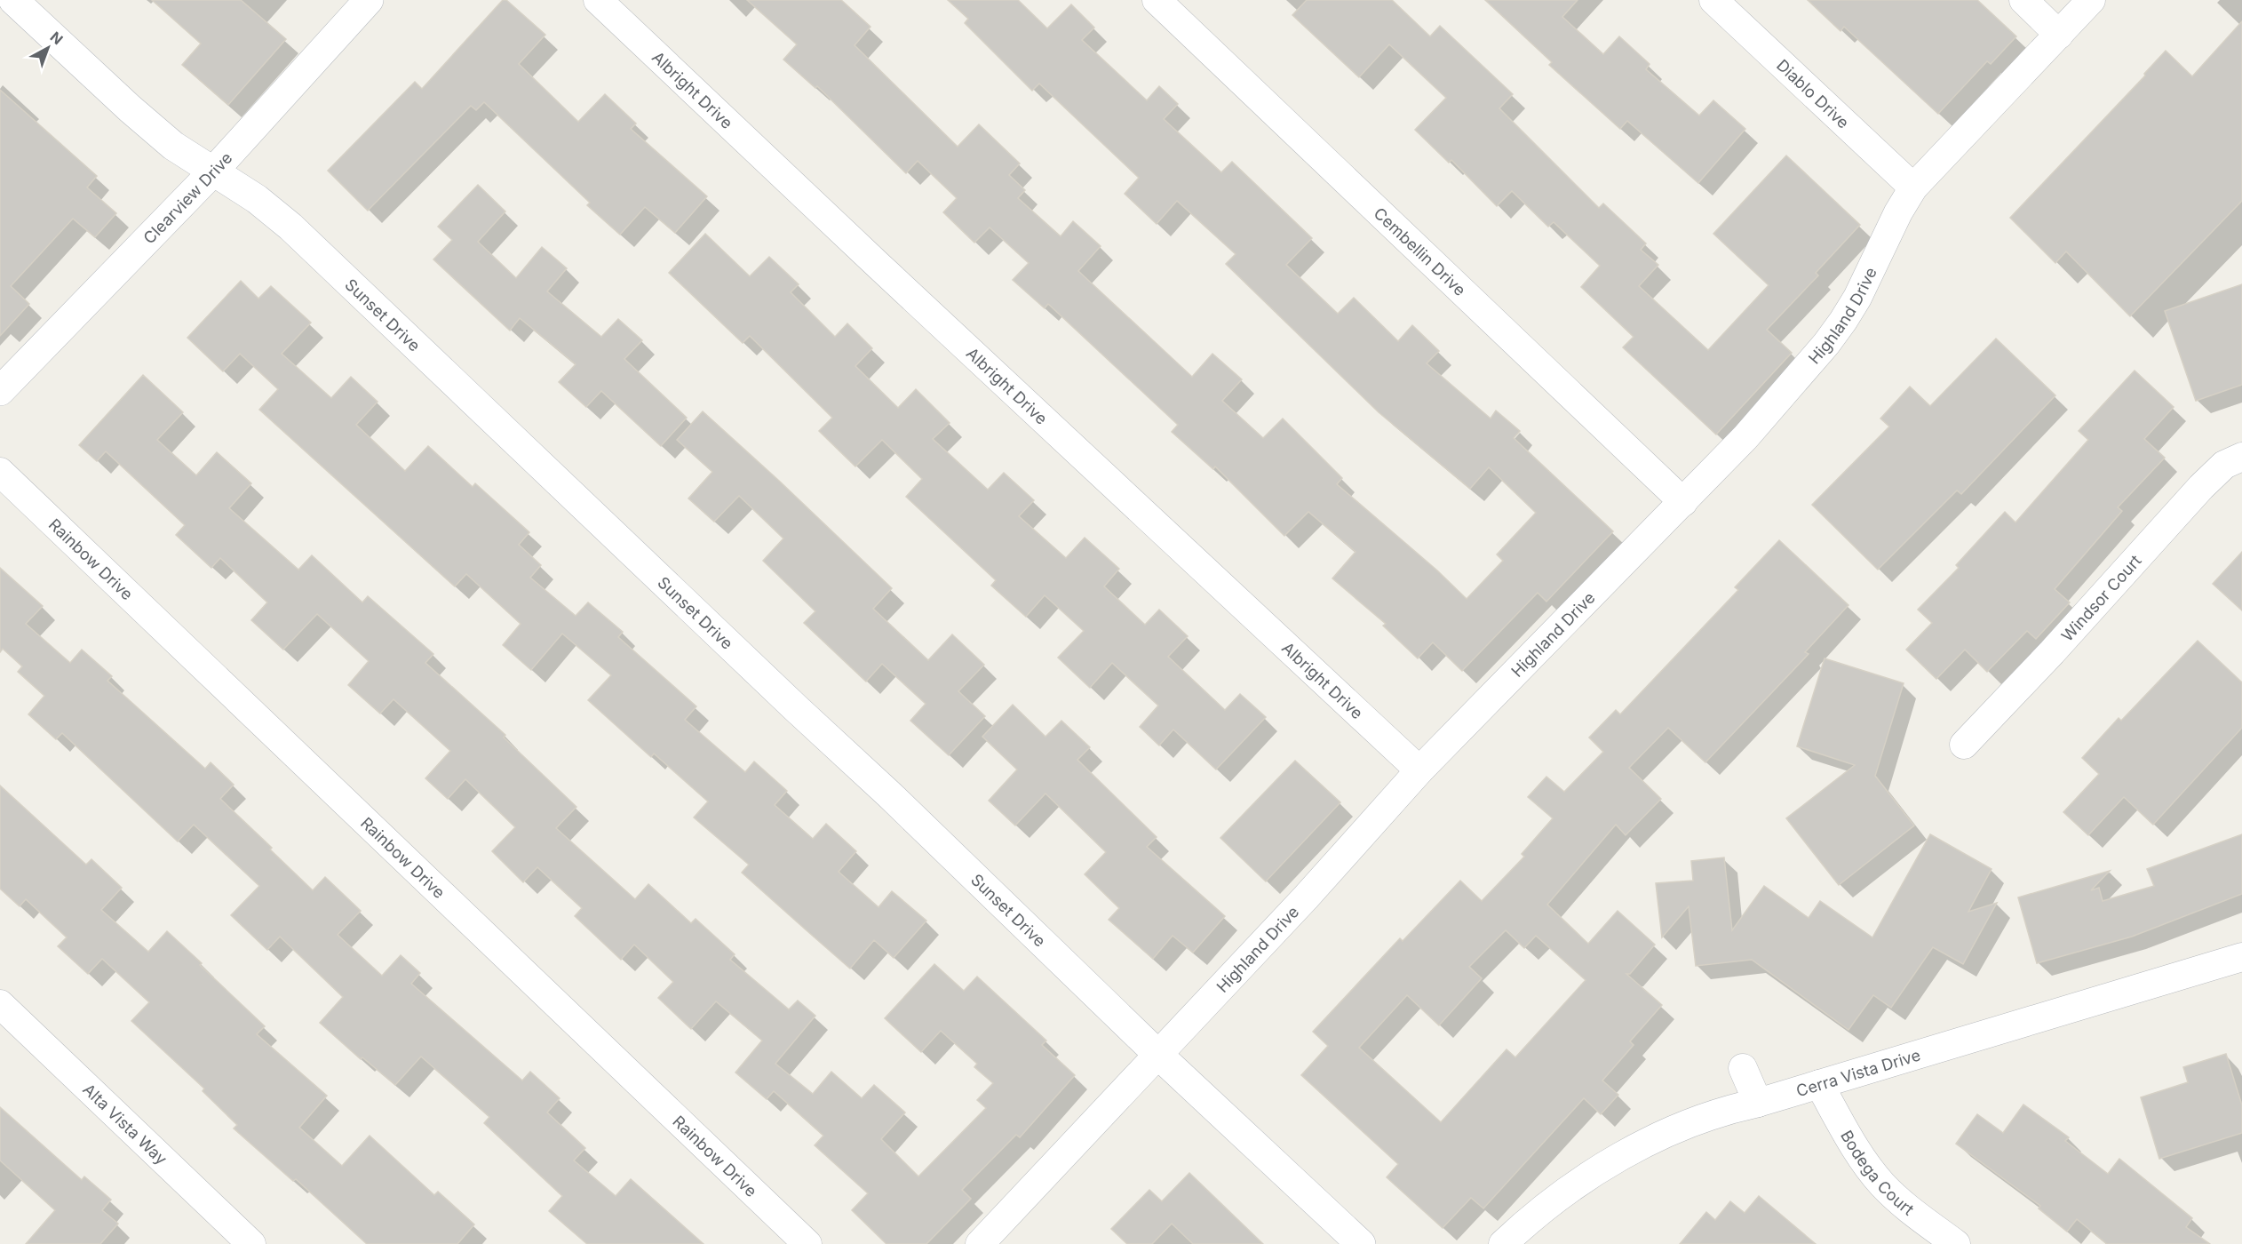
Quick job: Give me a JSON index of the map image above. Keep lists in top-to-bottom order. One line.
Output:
{"streets":{"street":["Albright Drive","Diablo Drive","Clearview Drive","Cembellin Drive","Highland Drive","Sunset Drive","Rainbow Drive","Windsor Court","Cerra Vista Drive","Alta Vista Way","Bodega Court"]},"crossings":[["Albright Drive","Highland Drive"],["Diablo Drive","Highland Drive"],["Clearview Drive","Sunset Drive"],["Cembellin Drive","Highland Drive"],["Highland Drive","Sunset Drive"],["Cerra Vista Drive","Bodega Court"]],"north":"top right"}
